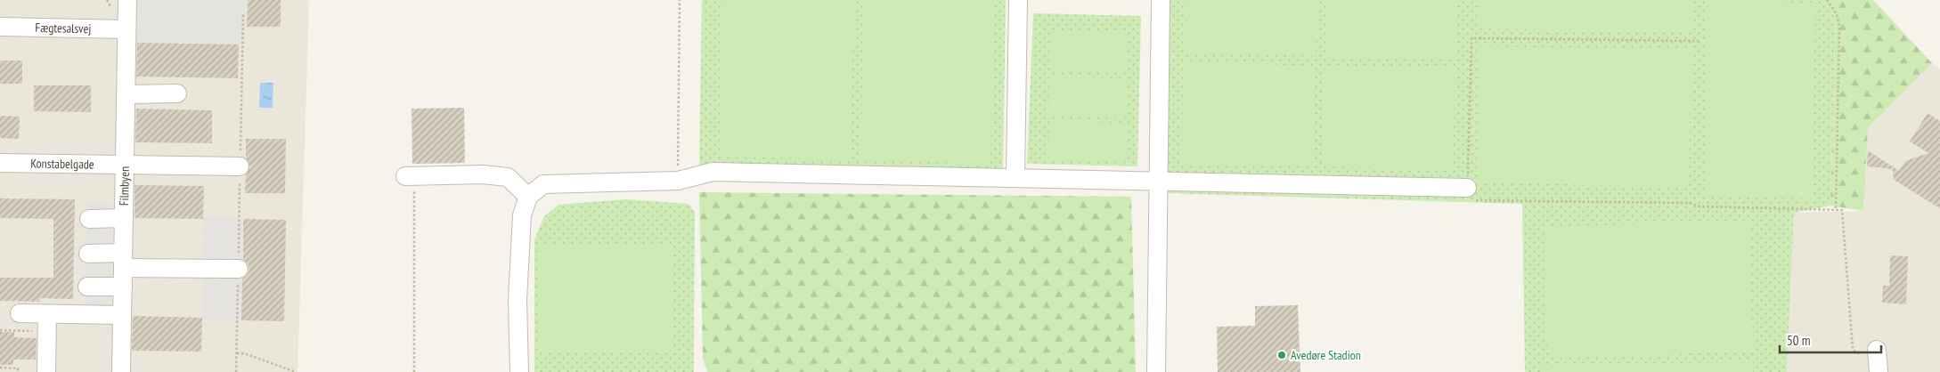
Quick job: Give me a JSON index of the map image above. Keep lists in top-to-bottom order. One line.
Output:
{"streets":{"street":["Fægtesalsvej","Konstabelgade","Filmbyen"]},"crossings":[["Fægtesalsvej","Filmbyen"],["Konstabelgade","Filmbyen"]],"places":["Avedøre Stadion"],"scale_bar":"50 m"}
